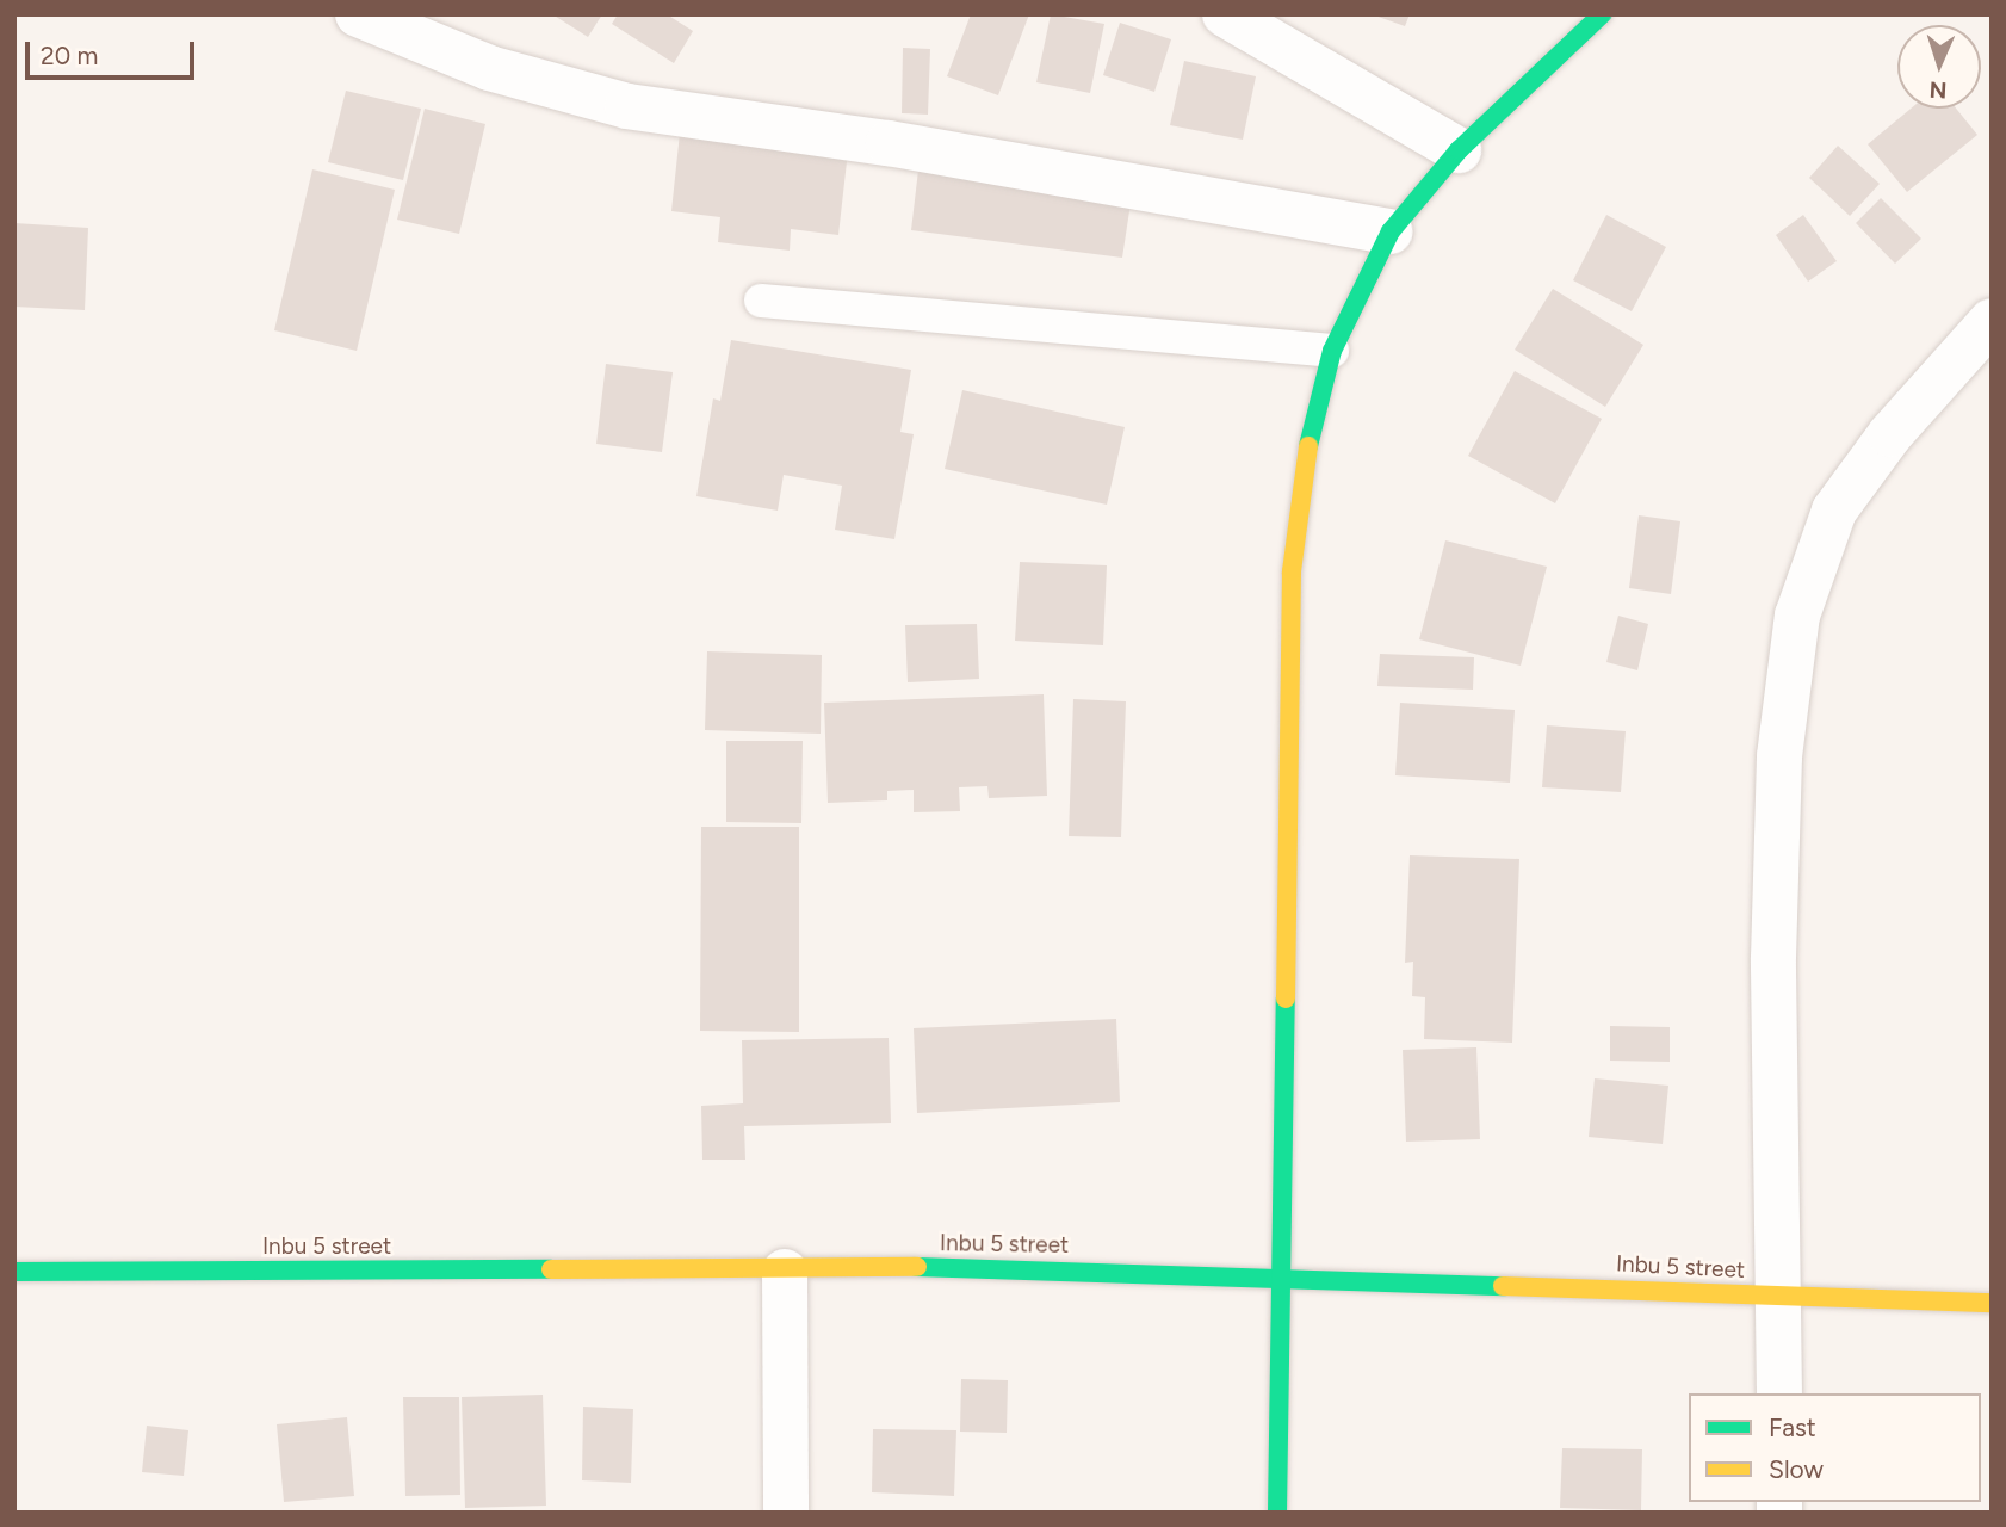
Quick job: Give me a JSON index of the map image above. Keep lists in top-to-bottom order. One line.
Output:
{"streets":{"street":["Inbu 5 street"]},"legend":["Fast","Slow"],"scale_bar":"20 m","north":"bottom"}
